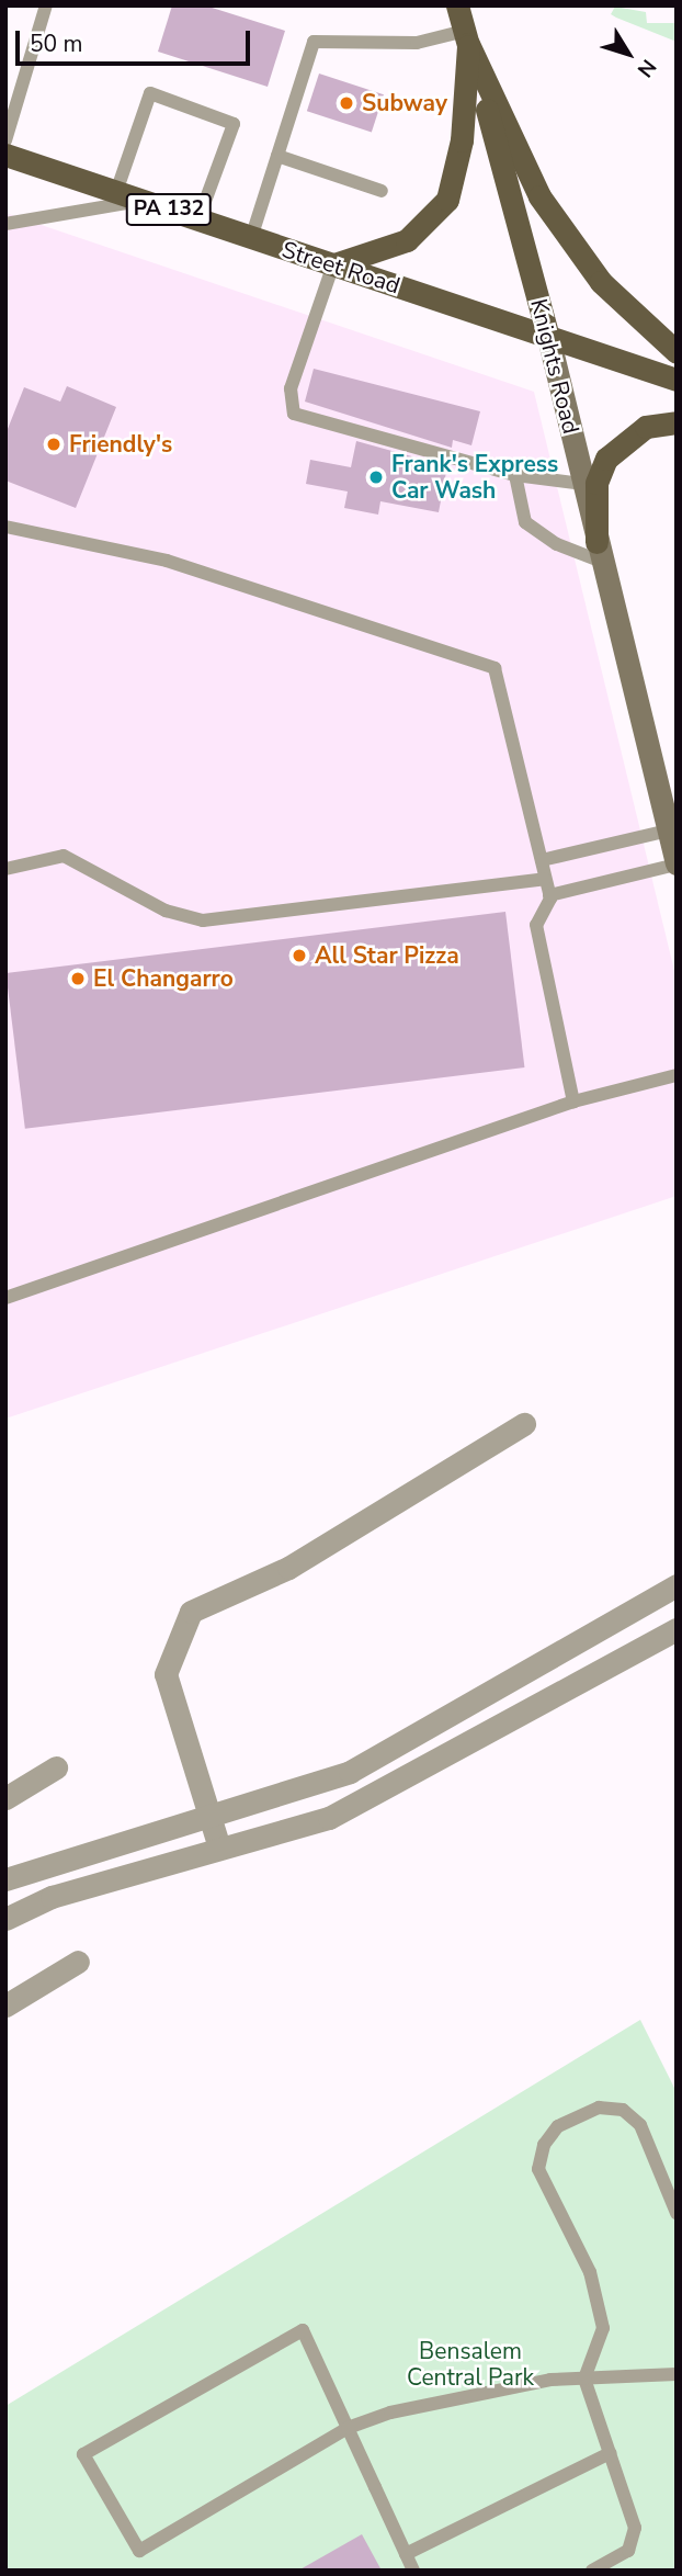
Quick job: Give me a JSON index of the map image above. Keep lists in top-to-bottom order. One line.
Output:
{"streets":{"main road":["PA 132","Street Road","Knights Road"]},"crossings":[["Street Road","Knights Road"]],"parks":["Bensalem Central Park"],"places":["Subway","Friendly's","Frank's Express Car Wash","All Star Pizza","El Changarro"],"scale_bar":"50 m","north":"bottom right"}
